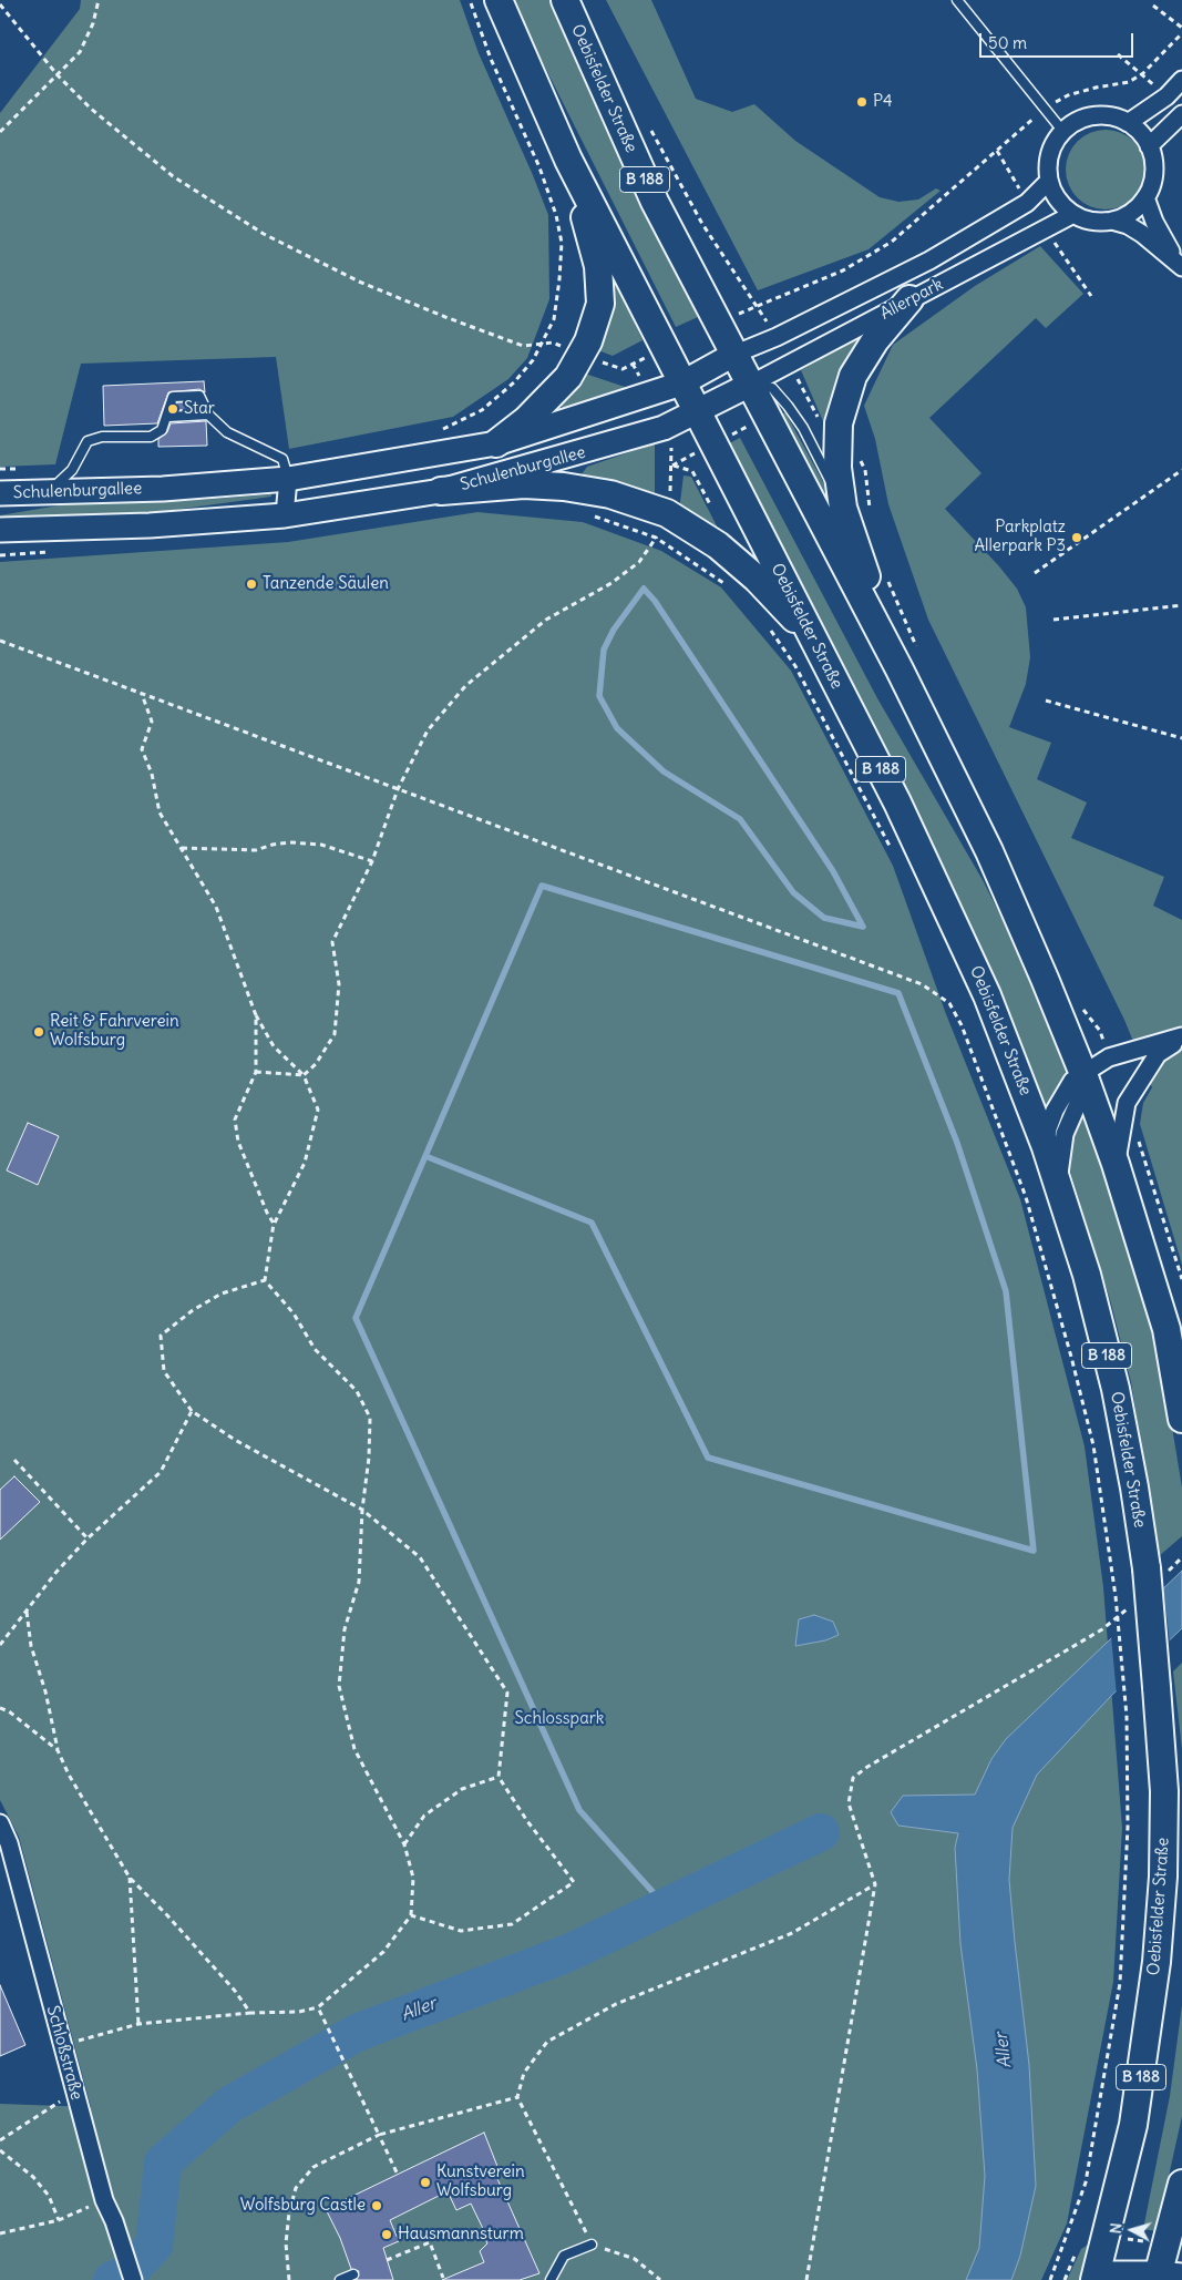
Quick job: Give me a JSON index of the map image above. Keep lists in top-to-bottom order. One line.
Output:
{"streets":{"main road":["Oebisfelder Straße","B 188"],"street":["Allerpark","Schulenburgallee","Schloßstraße"]},"crossings":[["Oebisfelder Straße","B 188"],["Oebisfelder Straße","Allerpark"],["Oebisfelder Straße","Schulenburgallee"],["B 188","Allerpark"],["B 188","Schulenburgallee"],["Allerpark","Schulenburgallee"]],"water":["Aller"],"parks":["Schlosspark"],"places":["P4","Star","Parkplatz Allerpark P3","Tanzende Säulen","Reit & Fahrverein Wolfsburg","Kunstverein Wolfsburg","Wolfsburg Castle","Hausmannsturm"],"scale_bar":"50 m","north":"left"}
